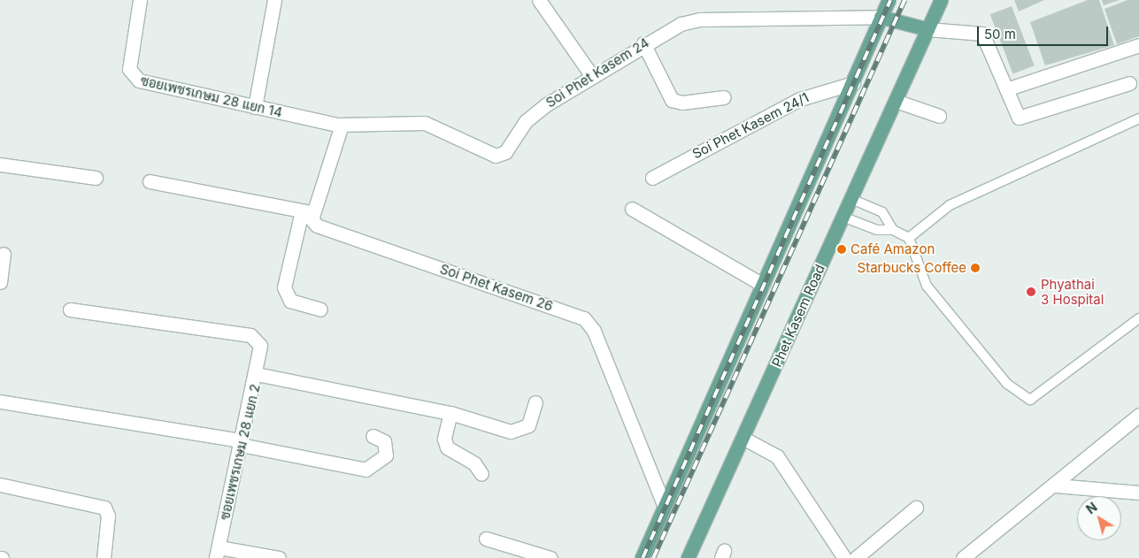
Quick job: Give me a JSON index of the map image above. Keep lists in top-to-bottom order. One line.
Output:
{"streets":{"main road":["Phet Kasem Road"],"street":["Soi Phet Kasem 24","ซอยเพชรเกษม 28 แยก 14","Soi Phet Kasem 24/1","Soi Phet Kasem 26","ซอยเพชรเกษม 28 แยก 2"]},"crossings":[["Soi Phet Kasem 24","ซอยเพชรเกษม 28 แยก 14"]],"places":["Café Amazon","Starbucks Coffee","Phyathai 3 Hospital"],"scale_bar":"50 m","north":"top left"}
